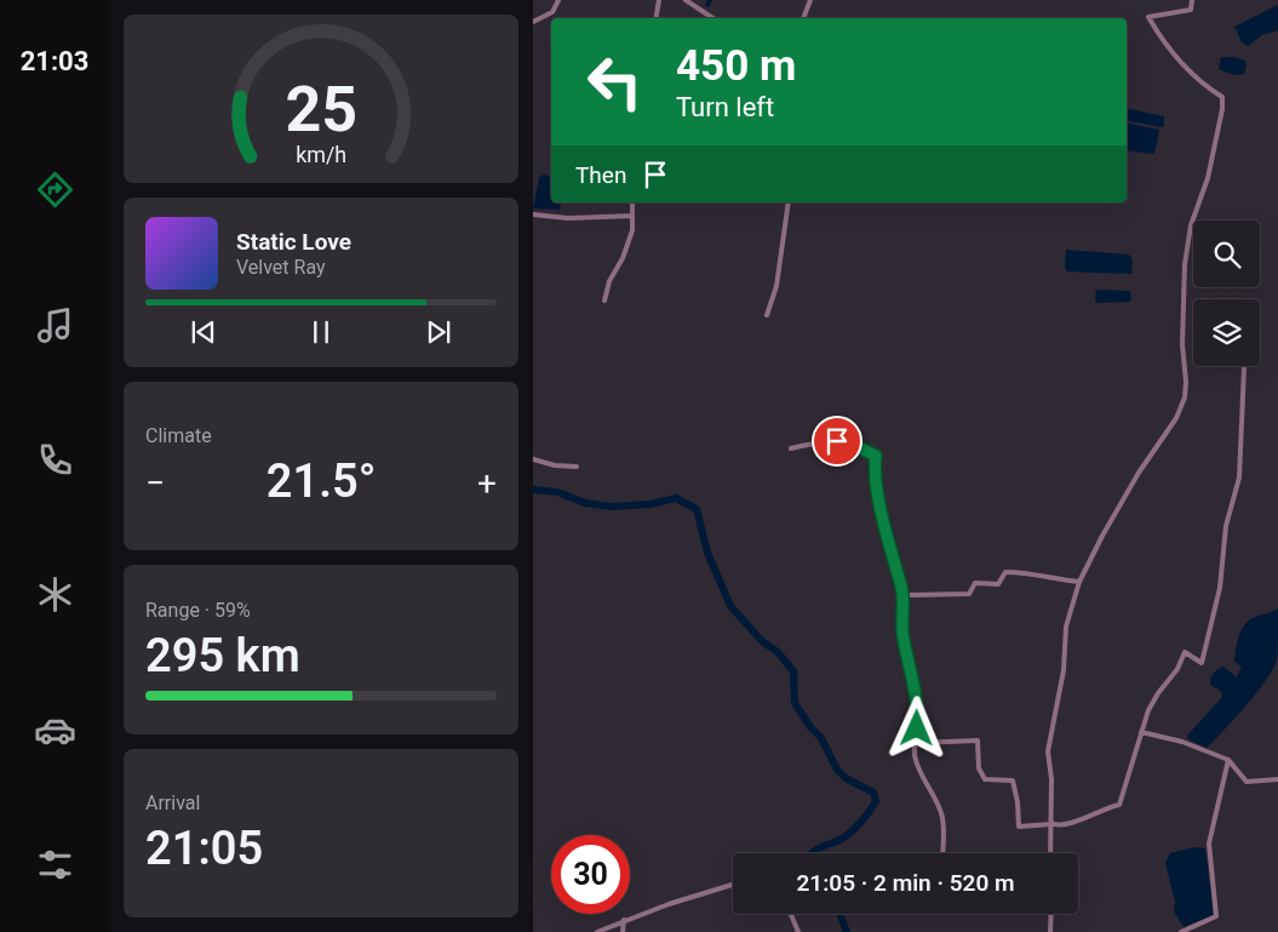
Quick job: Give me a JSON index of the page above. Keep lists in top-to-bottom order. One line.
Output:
{"page":{"tabs":"21:03","turn":["450 m","Turn left"],"then":"Then","song":["Static Love","Velvet Ray"],"tile":["Climate",["Range · 59%","295 km"],["Arrival","21:05"]],"heat":["−","21.5°","+"],"limit":"30","trip":"21:05 · 2 min · 520 m","gauge":["25","km/h"]}}
